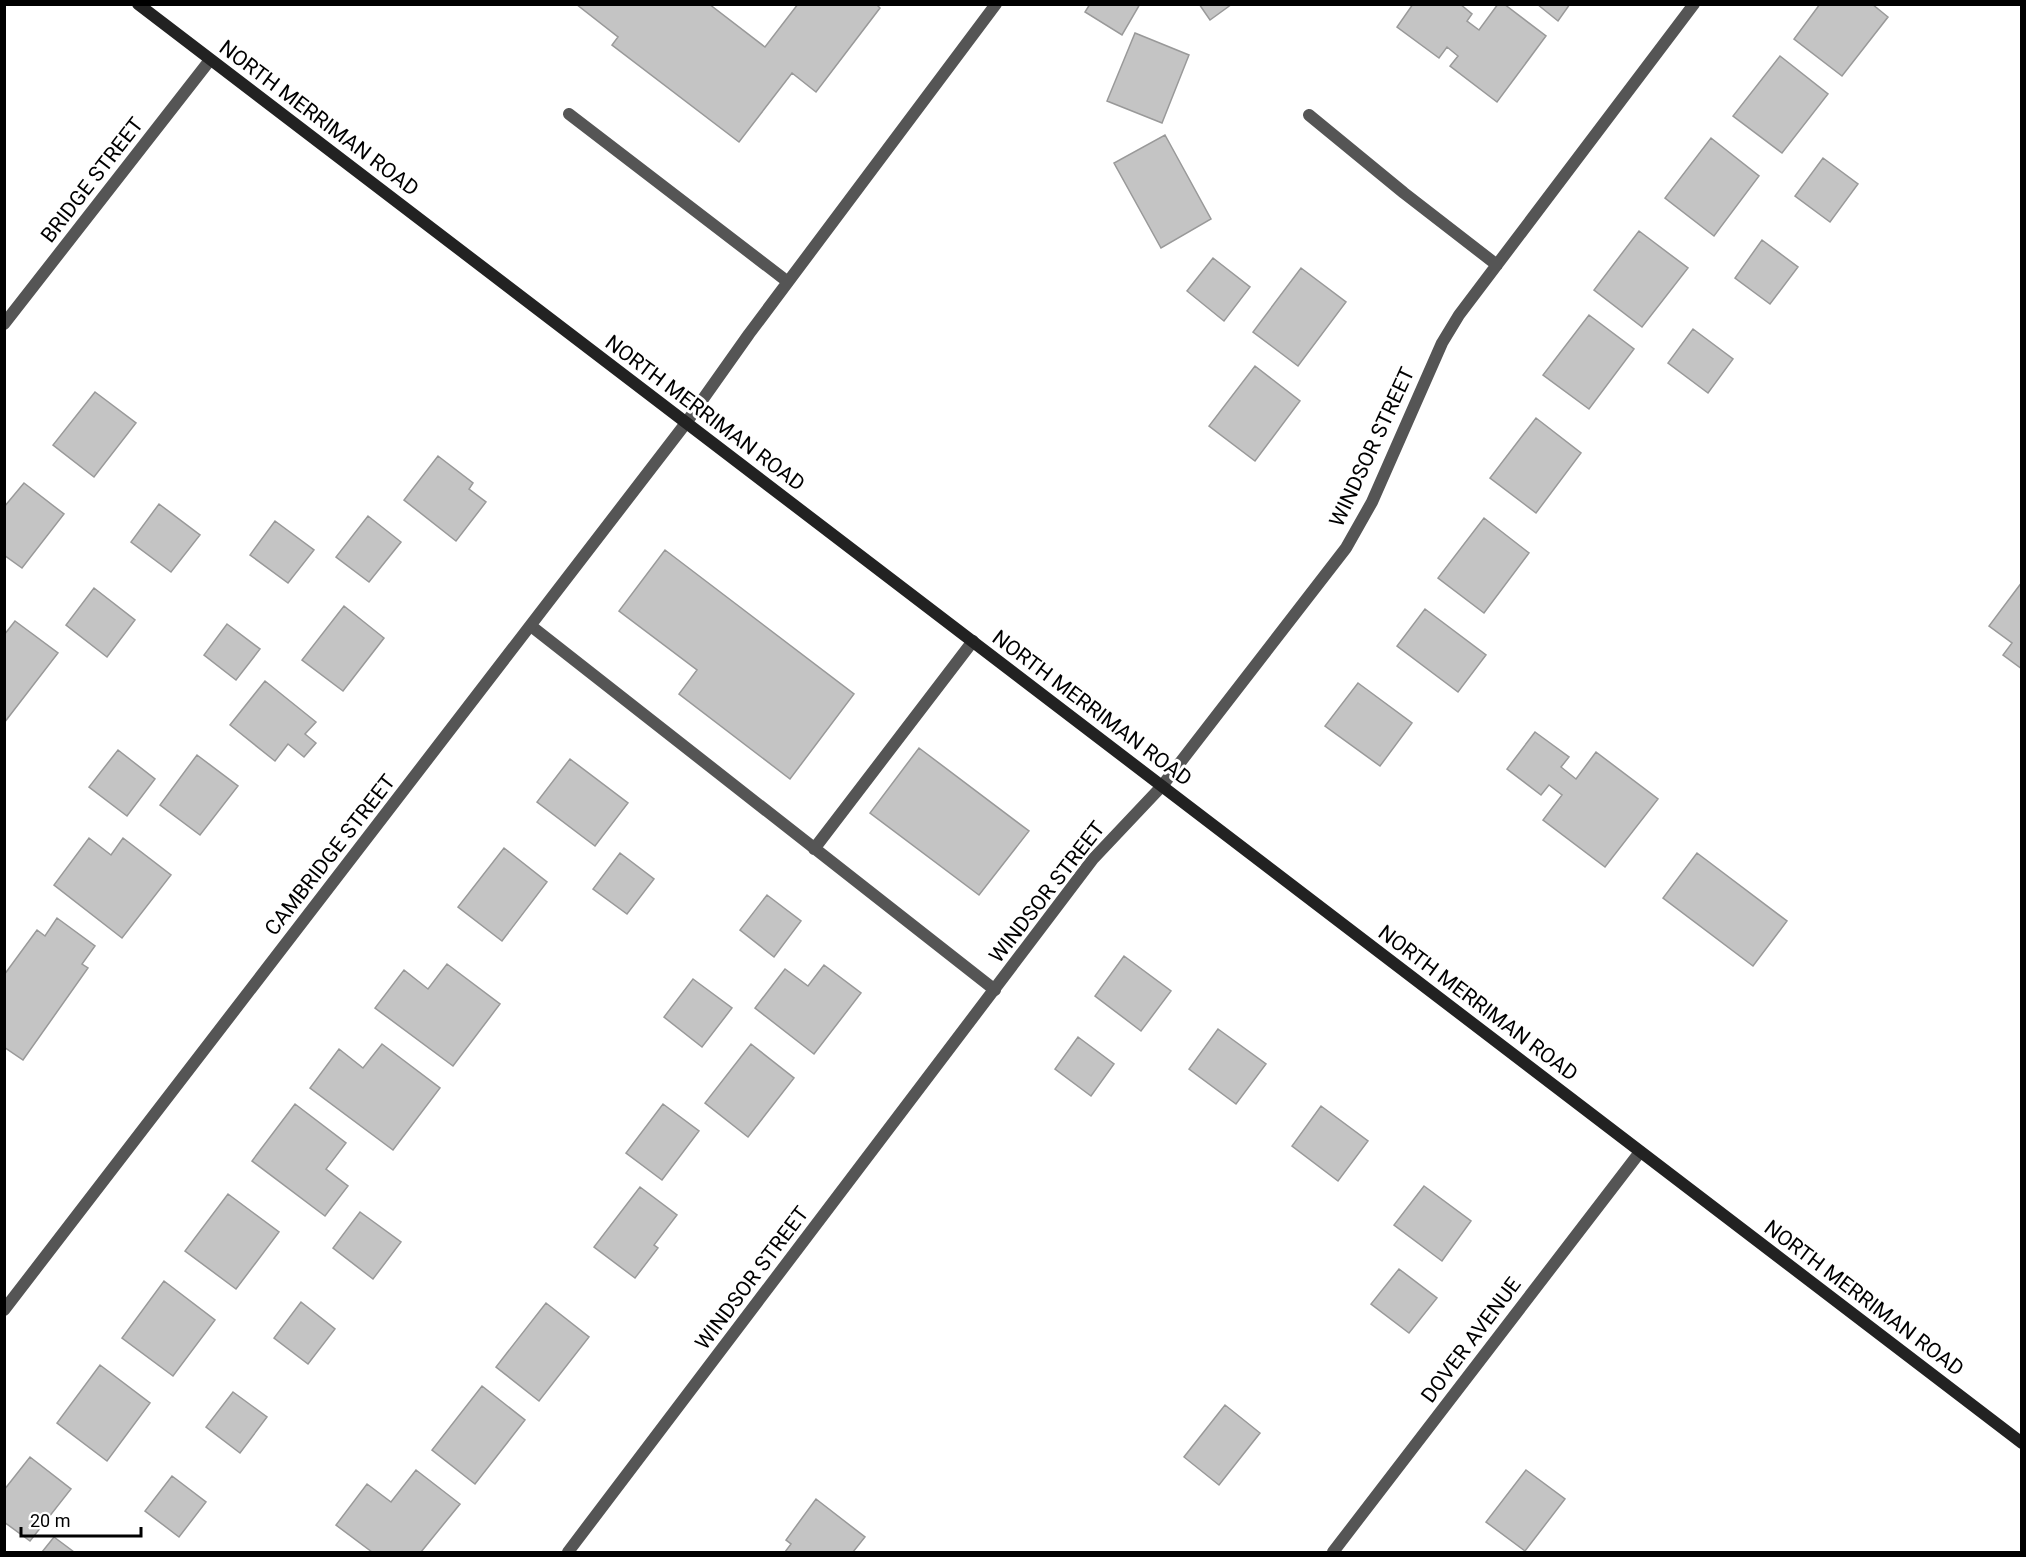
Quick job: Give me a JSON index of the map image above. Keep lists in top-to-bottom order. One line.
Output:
{"streets":{"main road":["NORTH MERRIMAN ROAD"],"street":["BRIDGE STREET","WINDSOR STREET","CAMBRIDGE STREET","DOVER AVENUE"]},"crossings":[["NORTH MERRIMAN ROAD","BRIDGE STREET"],["NORTH MERRIMAN ROAD","WINDSOR STREET"],["NORTH MERRIMAN ROAD","CAMBRIDGE STREET"],["NORTH MERRIMAN ROAD","DOVER AVENUE"]],"scale_bar":"20 m"}
